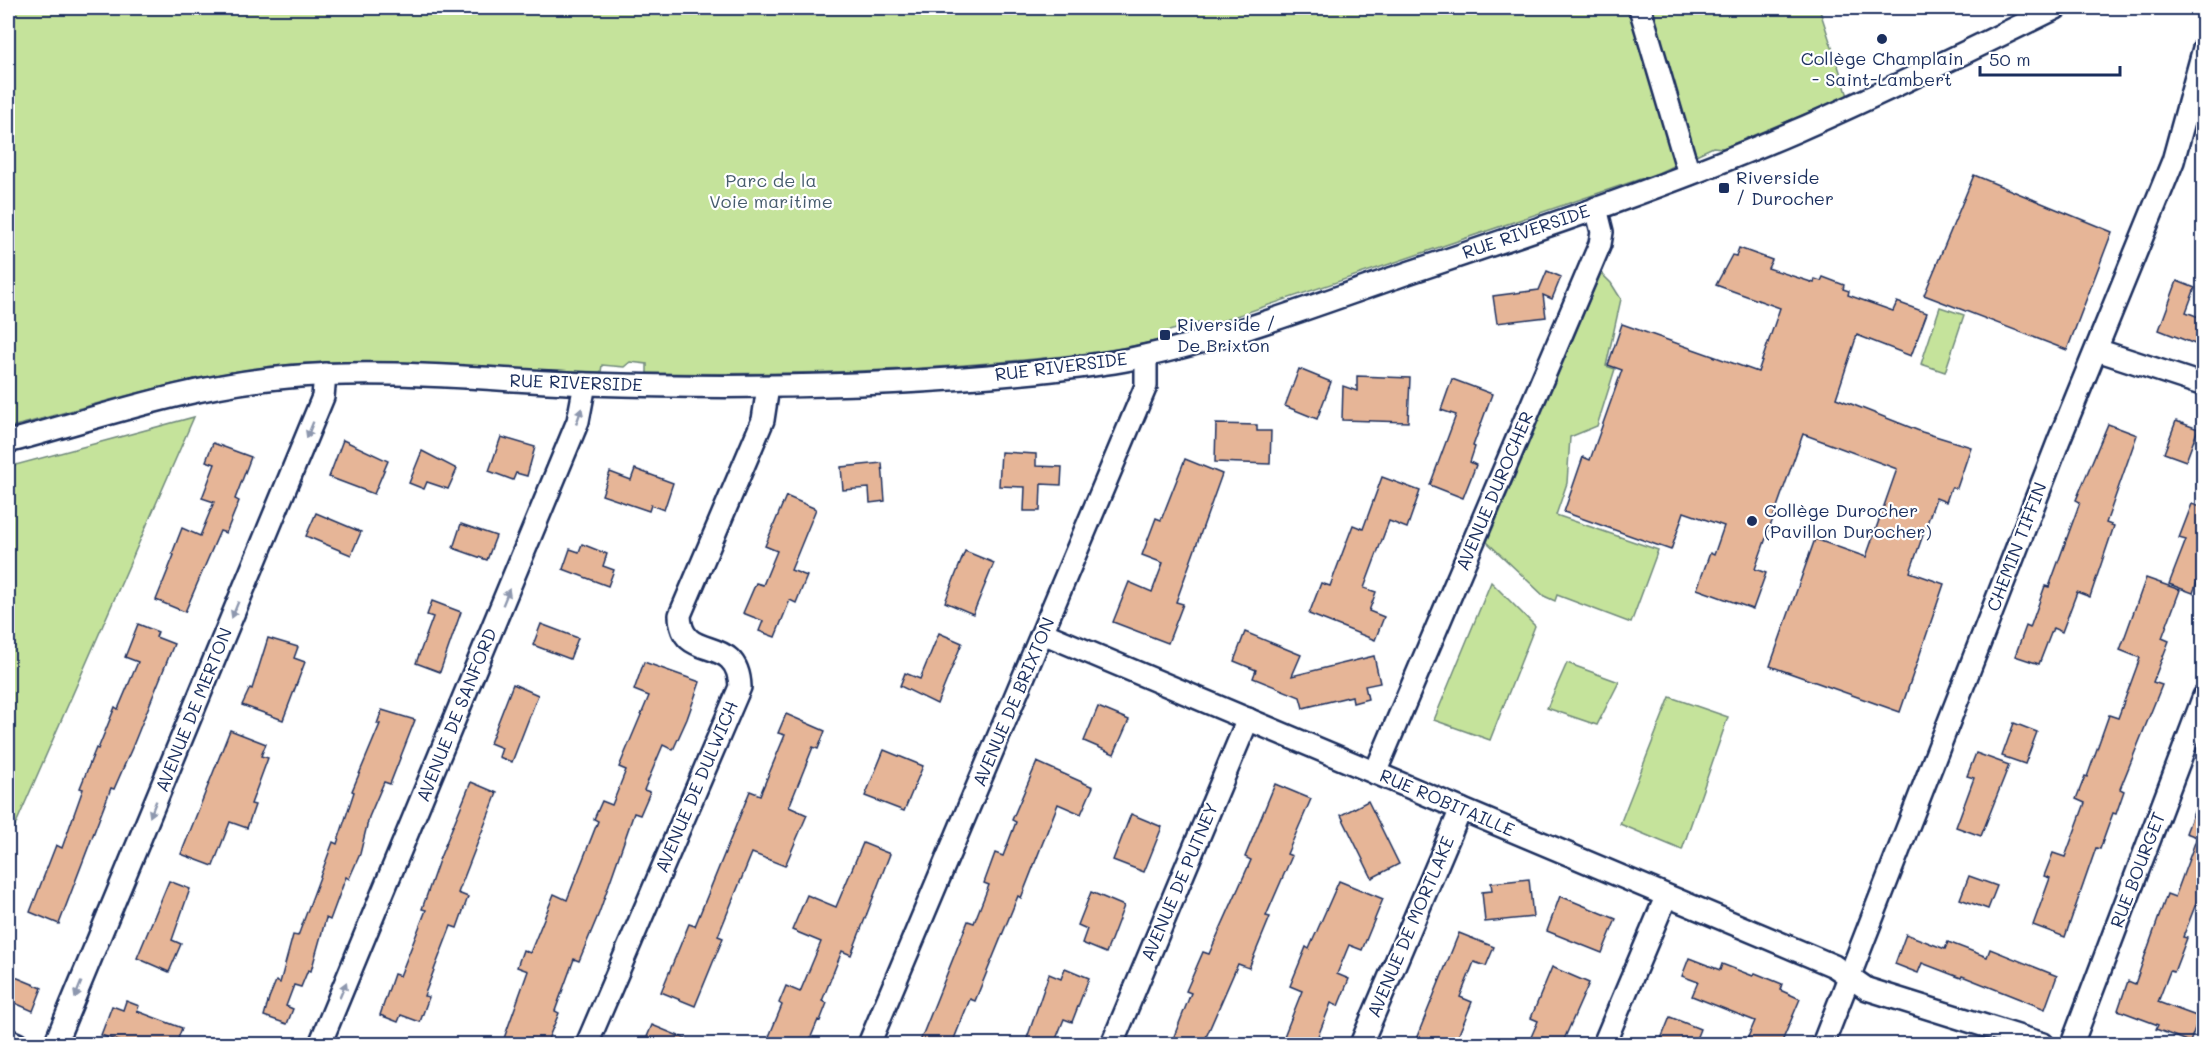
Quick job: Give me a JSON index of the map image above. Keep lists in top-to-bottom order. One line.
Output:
{"streets":{"street":["RUE RIVERSIDE","AVENUE DUROCHER","CHEMIN TIFFIN","AVENUE DE BRIXTON","AVENUE DE MERTON","AVENUE DE SANFORD","AVENUE DE DULWICH","RUE ROBITAILLE","RUE BOURGET","AVENUE DE PUTNEY","AVENUE DE MORTLAKE"]},"crossings":[["RUE RIVERSIDE","AVENUE DUROCHER"],["RUE RIVERSIDE","AVENUE DE BRIXTON"],["RUE RIVERSIDE","AVENUE DE MERTON"],["RUE RIVERSIDE","AVENUE DE SANFORD"],["RUE RIVERSIDE","AVENUE DE DULWICH"],["AVENUE DUROCHER","RUE ROBITAILLE"],["CHEMIN TIFFIN","RUE ROBITAILLE"],["AVENUE DE BRIXTON","RUE ROBITAILLE"],["RUE ROBITAILLE","AVENUE DE PUTNEY"],["RUE ROBITAILLE","AVENUE DE MORTLAKE"]],"one_way":["AVENUE DE MERTON","AVENUE DE SANFORD"],"parks":["Parc de la Voie maritime"],"places":{"other":["Collège Champlain - Saint-Lambert","Collège Durocher (Pavillon Durocher)"],"transit":["Riverside / Durocher","Riverside / De Brixton"]},"scale_bar":"50 m"}
